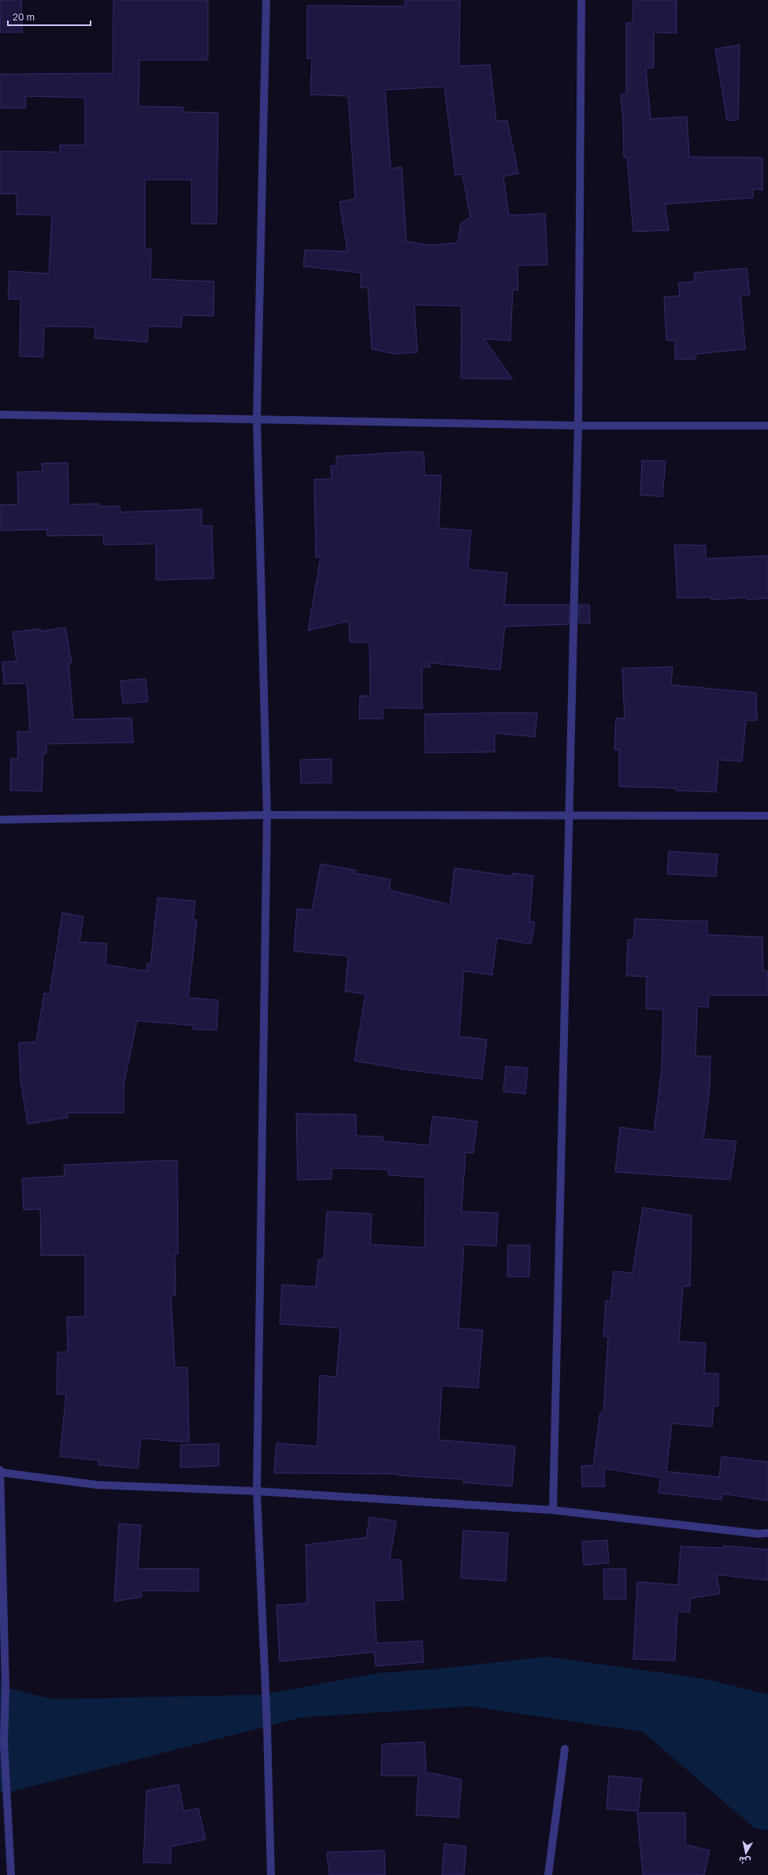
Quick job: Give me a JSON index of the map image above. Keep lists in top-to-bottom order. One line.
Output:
{"scale_bar":"20 m","north":"bottom"}
